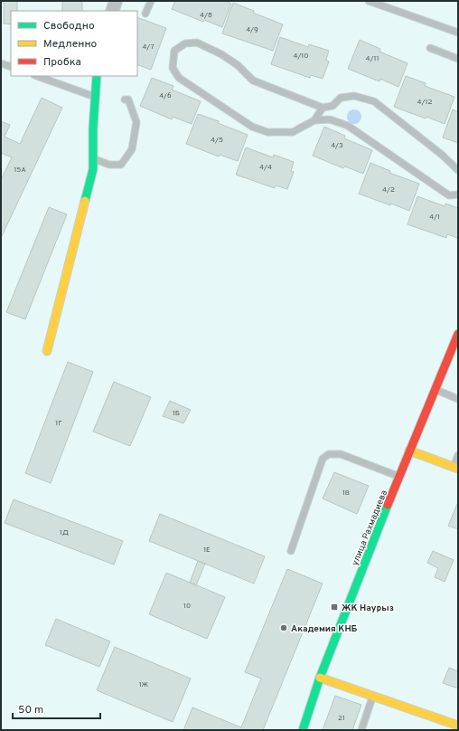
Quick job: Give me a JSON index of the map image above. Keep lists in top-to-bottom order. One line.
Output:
{"streets":{"street":["улица Рахмадиева"]},"places":{"transit":["ЖК Наурыз"],"other":["Академия КНБ"]},"house_numbers":["4/8","4/9","4/7","4/10","4/11","4/6","4/12","4/5","4/3","4/4","15А","4/2","4/1","1Б","1Г","1В","1Д","1Е","10","1Ж","21"],"legend":["Свободно","Медленно","Пробка"],"scale_bar":"50 m"}
